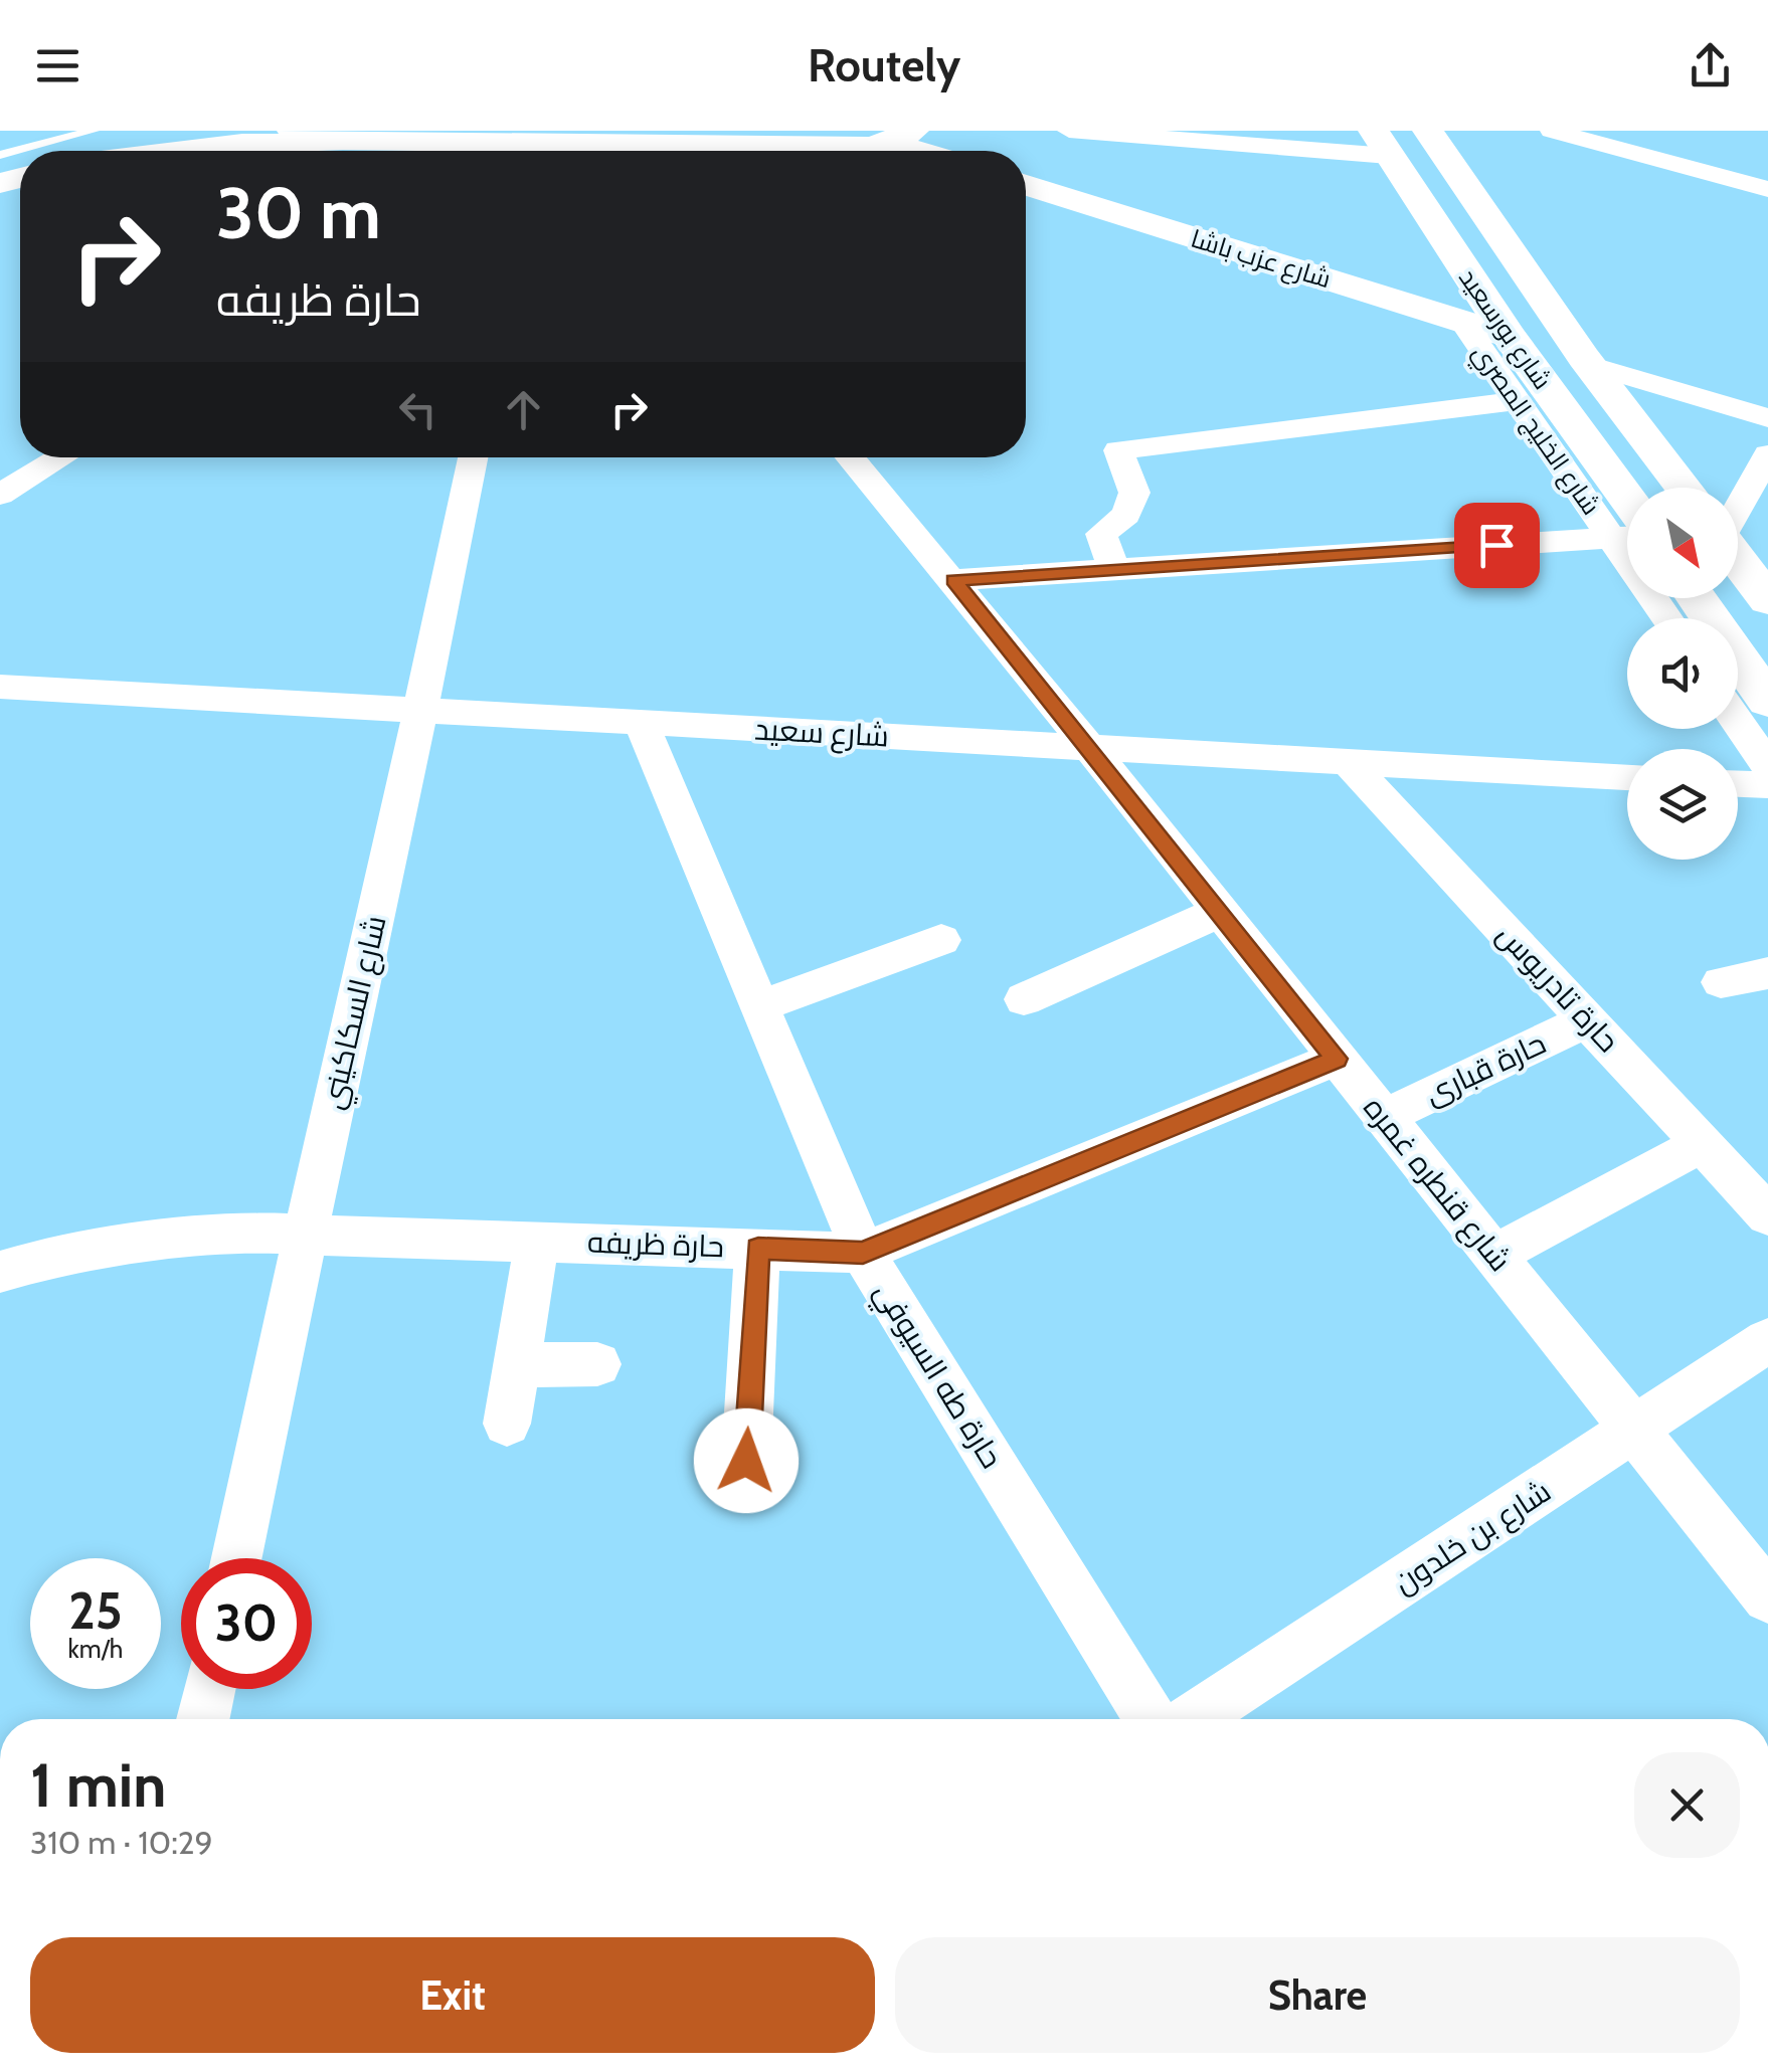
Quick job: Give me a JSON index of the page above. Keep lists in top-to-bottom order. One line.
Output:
{"streets":{"main road":["شارع عزب باشا","شارع بورسعيد"],"street":["شارع الخليج المصري","شارع سعيد","حارة تادريوس","شارع السكاكيني","حارة قبارى","شارع قنطره غمره","حارة ظريفه","حارة طه السيوفي","شارع بن خلدون"]},"crossings":[["شارع عزب باشا","شارع بورسعيد"],["شارع عزب باشا","شارع الخليج المصري"],["شارع سعيد","حارة تادريوس"],["شارع سعيد","شارع السكاكيني"],["شارع سعيد","شارع قنطره غمره"],["شارع سعيد","حارة طه السيوفي"],["حارة تادريوس","حارة قبارى"],["شارع السكاكيني","حارة ظريفه"],["حارة قبارى","شارع قنطره غمره"],["شارع قنطره غمره","حارة ظريفه"],["شارع قنطره غمره","شارع بن خلدون"],["حارة ظريفه","حارة طه السيوفي"]],"north":"bottom right","page":{"header":"Routely","turn":["30 m","حارة ظريفه"],"speed":"25 km/h","limit":"30","heading":["1 min","310 m · 10:29"],"buttons":["Exit","Share"]}}
